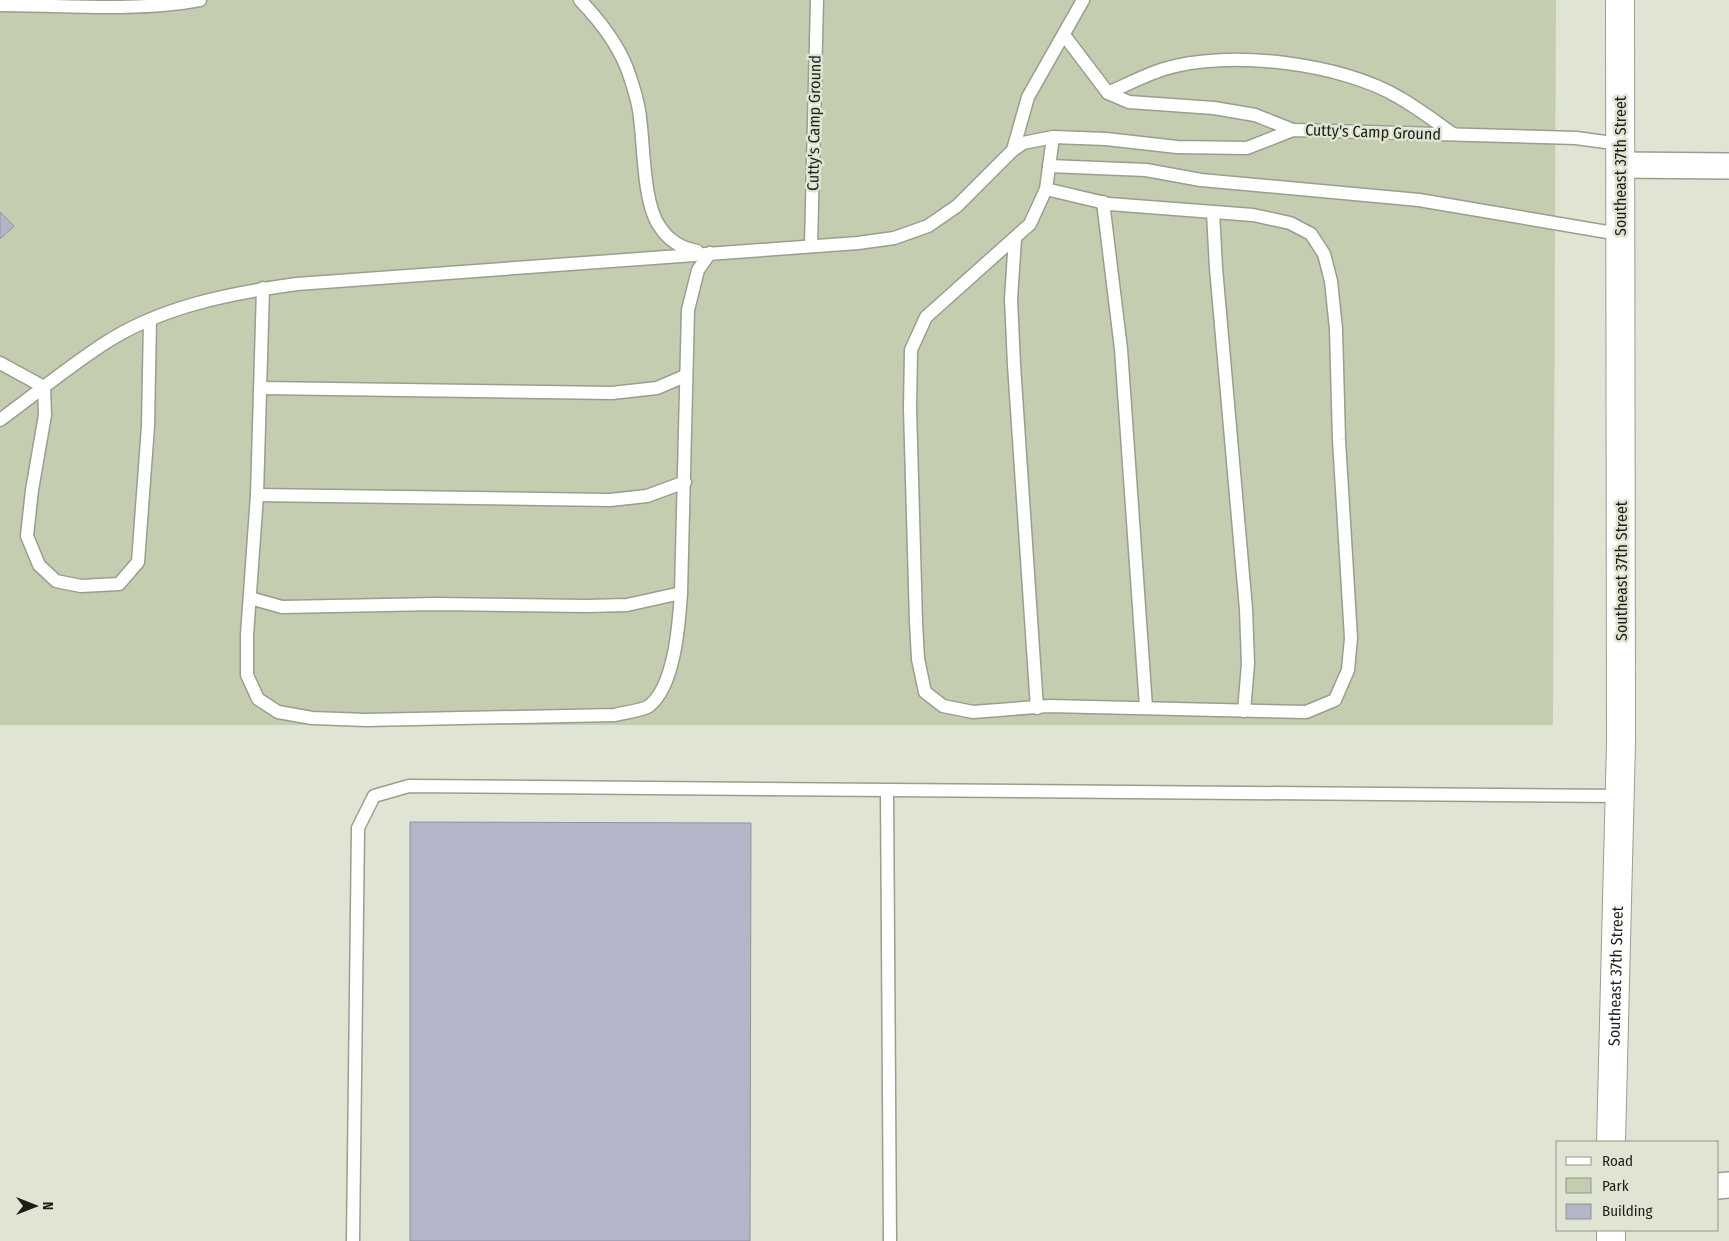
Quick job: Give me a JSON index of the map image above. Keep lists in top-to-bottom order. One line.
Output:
{"streets":{"street":["Southeast 37th Street"],"lane":["Cutty's Camp Ground"]},"crossings":[["Cutty's Camp Ground","Southeast 37th Street"]],"legend":["Road","Park","Building"],"north":"right"}
